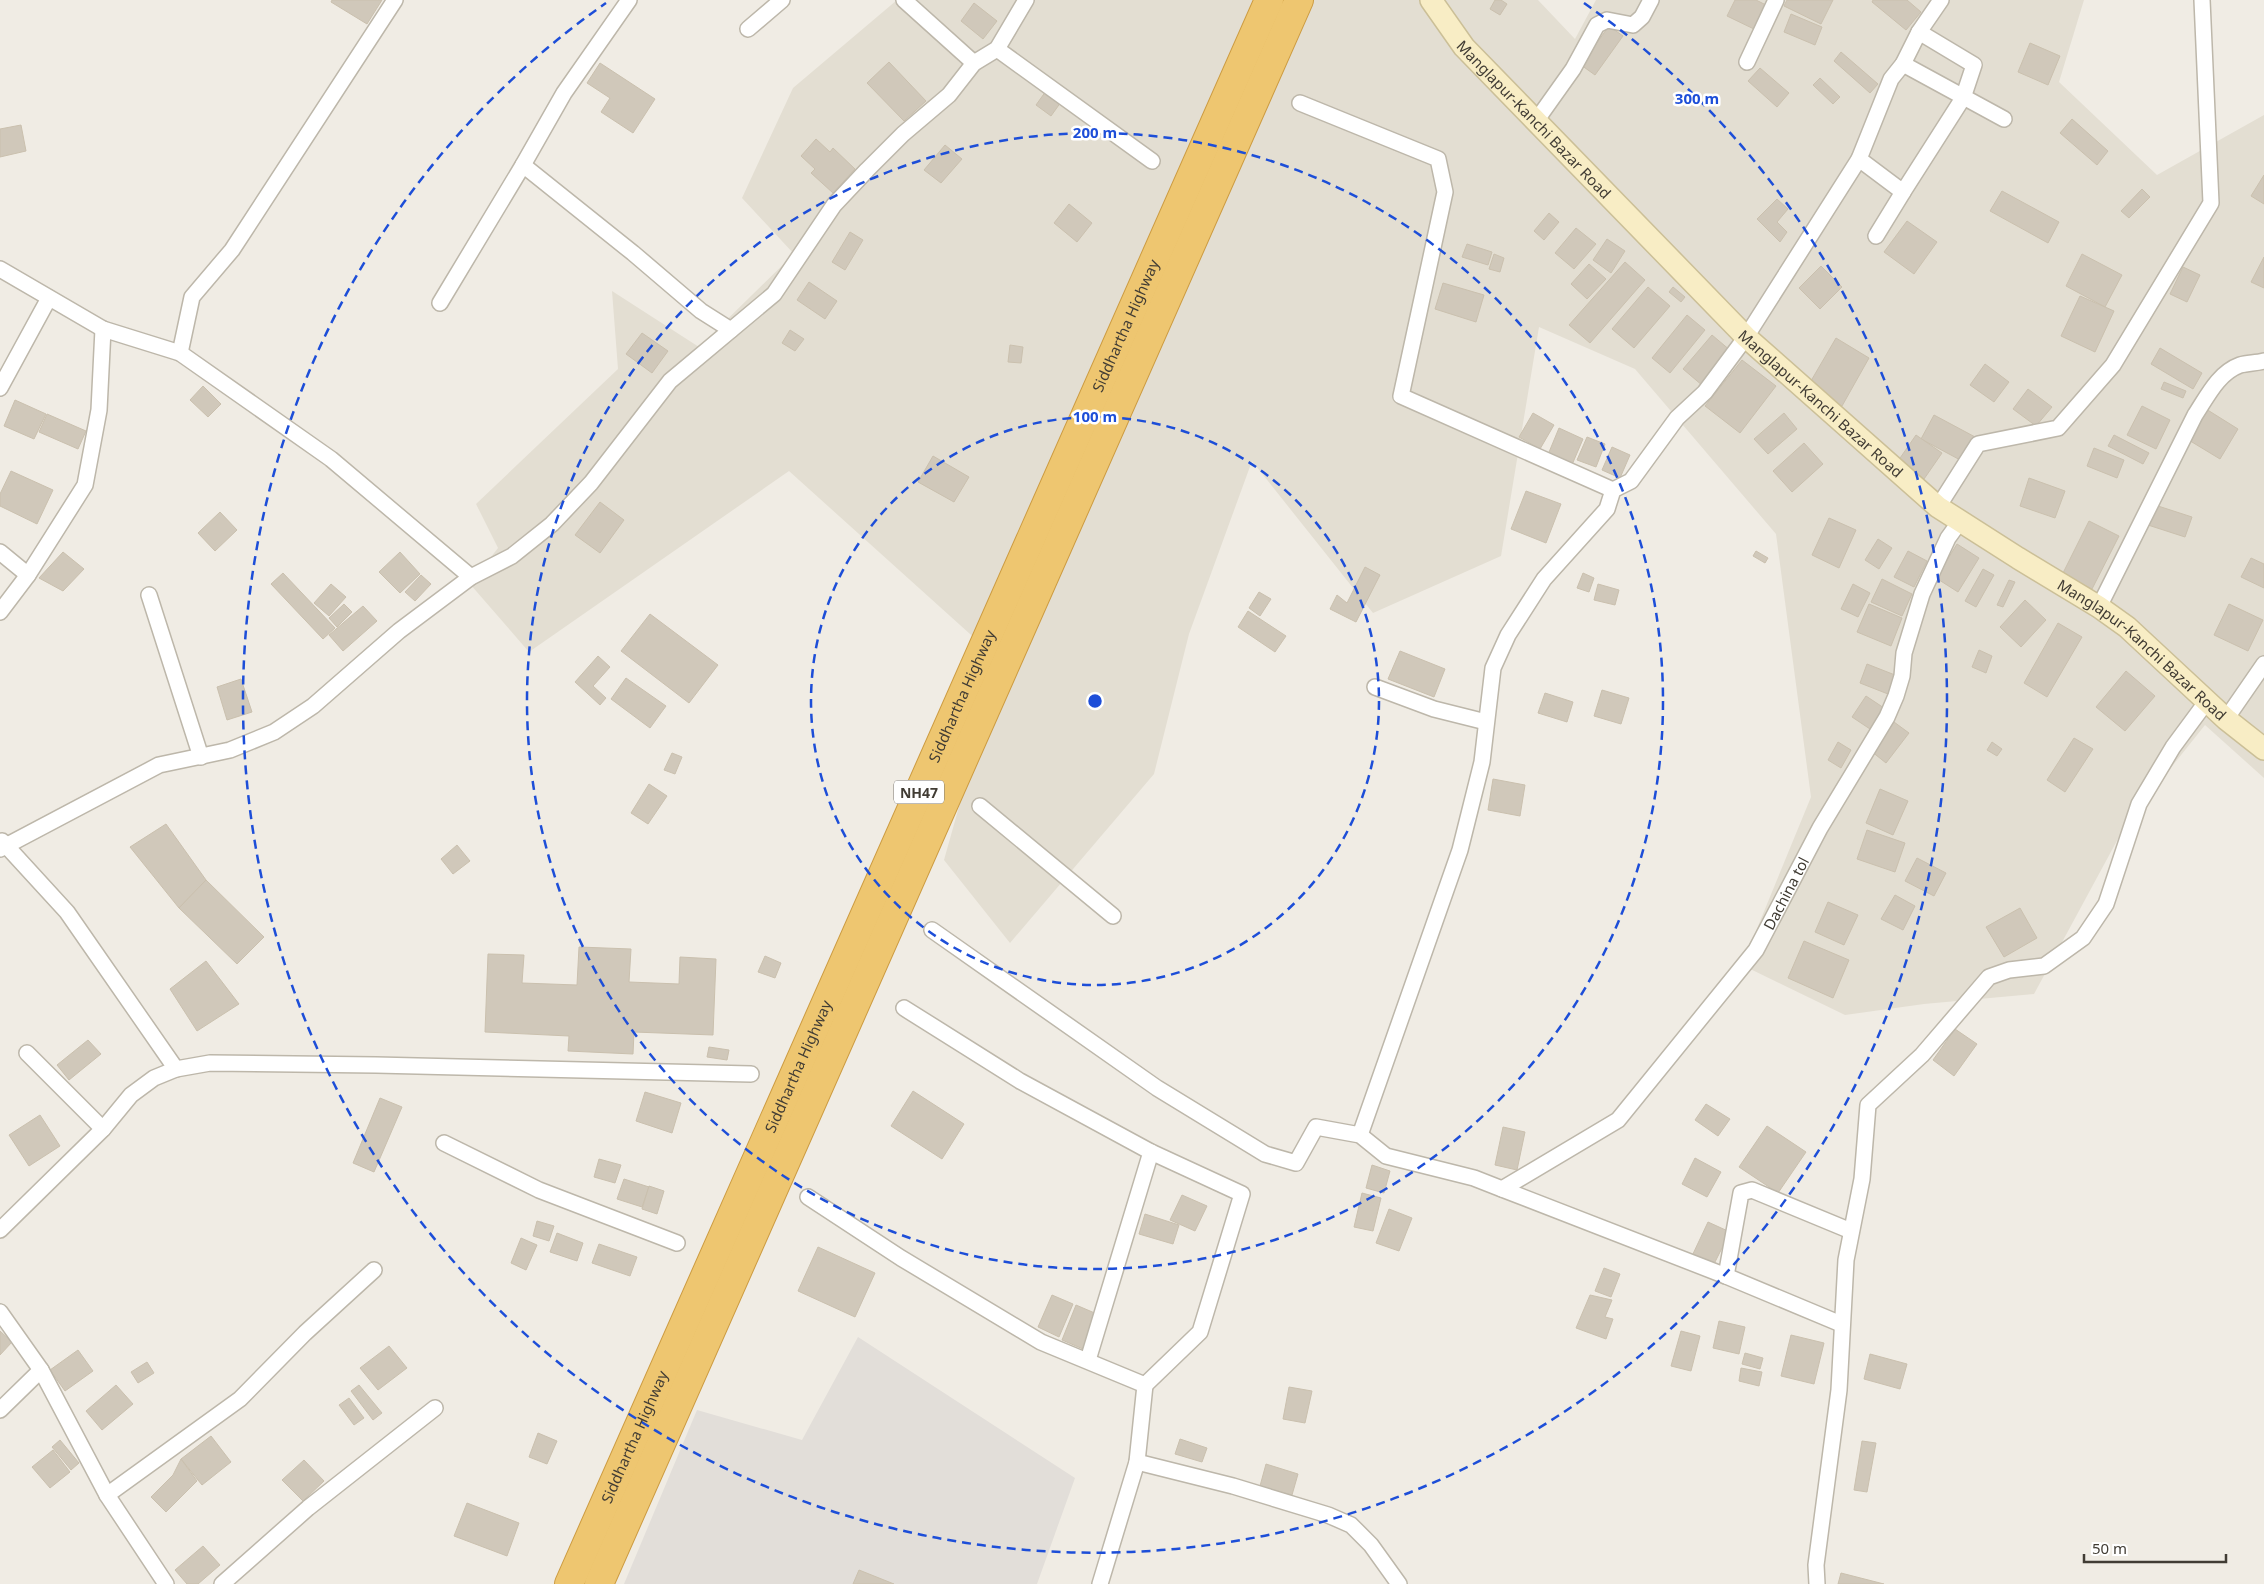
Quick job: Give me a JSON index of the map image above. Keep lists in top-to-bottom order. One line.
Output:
{"streets":{"highway":["Siddhartha Highway","NH47"],"street":["Manglapur-Kanchi Bazar Road","Dachina tol"]},"crossings":[["Manglapur-Kanchi Bazar Road","Dachina tol"]],"scale_bar":"50 m","rings":["300 m","200 m","100 m"]}
